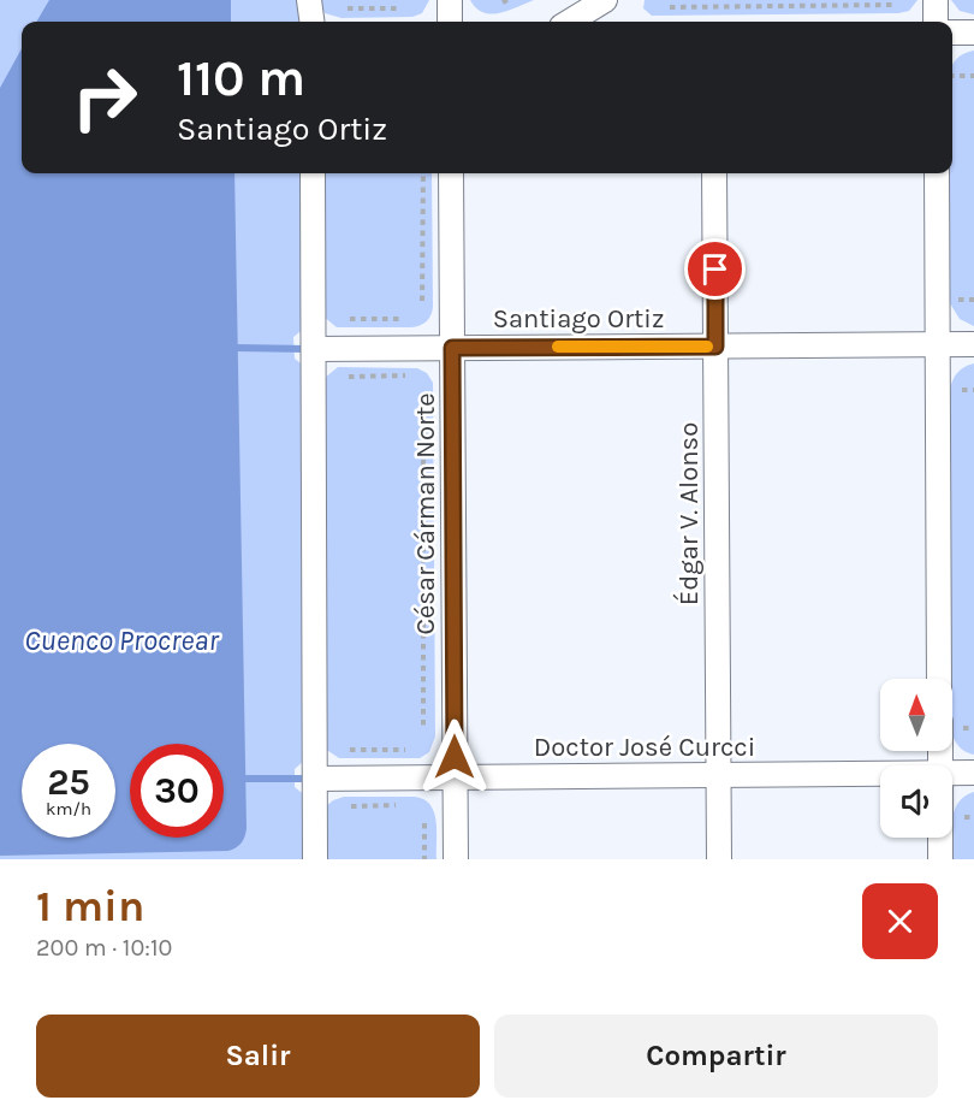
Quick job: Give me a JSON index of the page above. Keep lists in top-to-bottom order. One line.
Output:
{"streets":{"street":["Santiago Ortiz","César Cárman Norte","Édgar V. Alonso","Doctor José Curcci"]},"crossings":[["Santiago Ortiz","César Cárman Norte"],["Santiago Ortiz","Édgar V. Alonso"],["César Cárman Norte","Doctor José Curcci"],["Édgar V. Alonso","Doctor José Curcci"]],"water":["Cuenco Procrear"],"north":"top","page":{"turn":["110 m","Santiago Ortiz"],"speed":"25 km/h","limit":"30","heading":["1 min","200 m · 10:10"],"buttons":["Salir","Compartir"]}}
